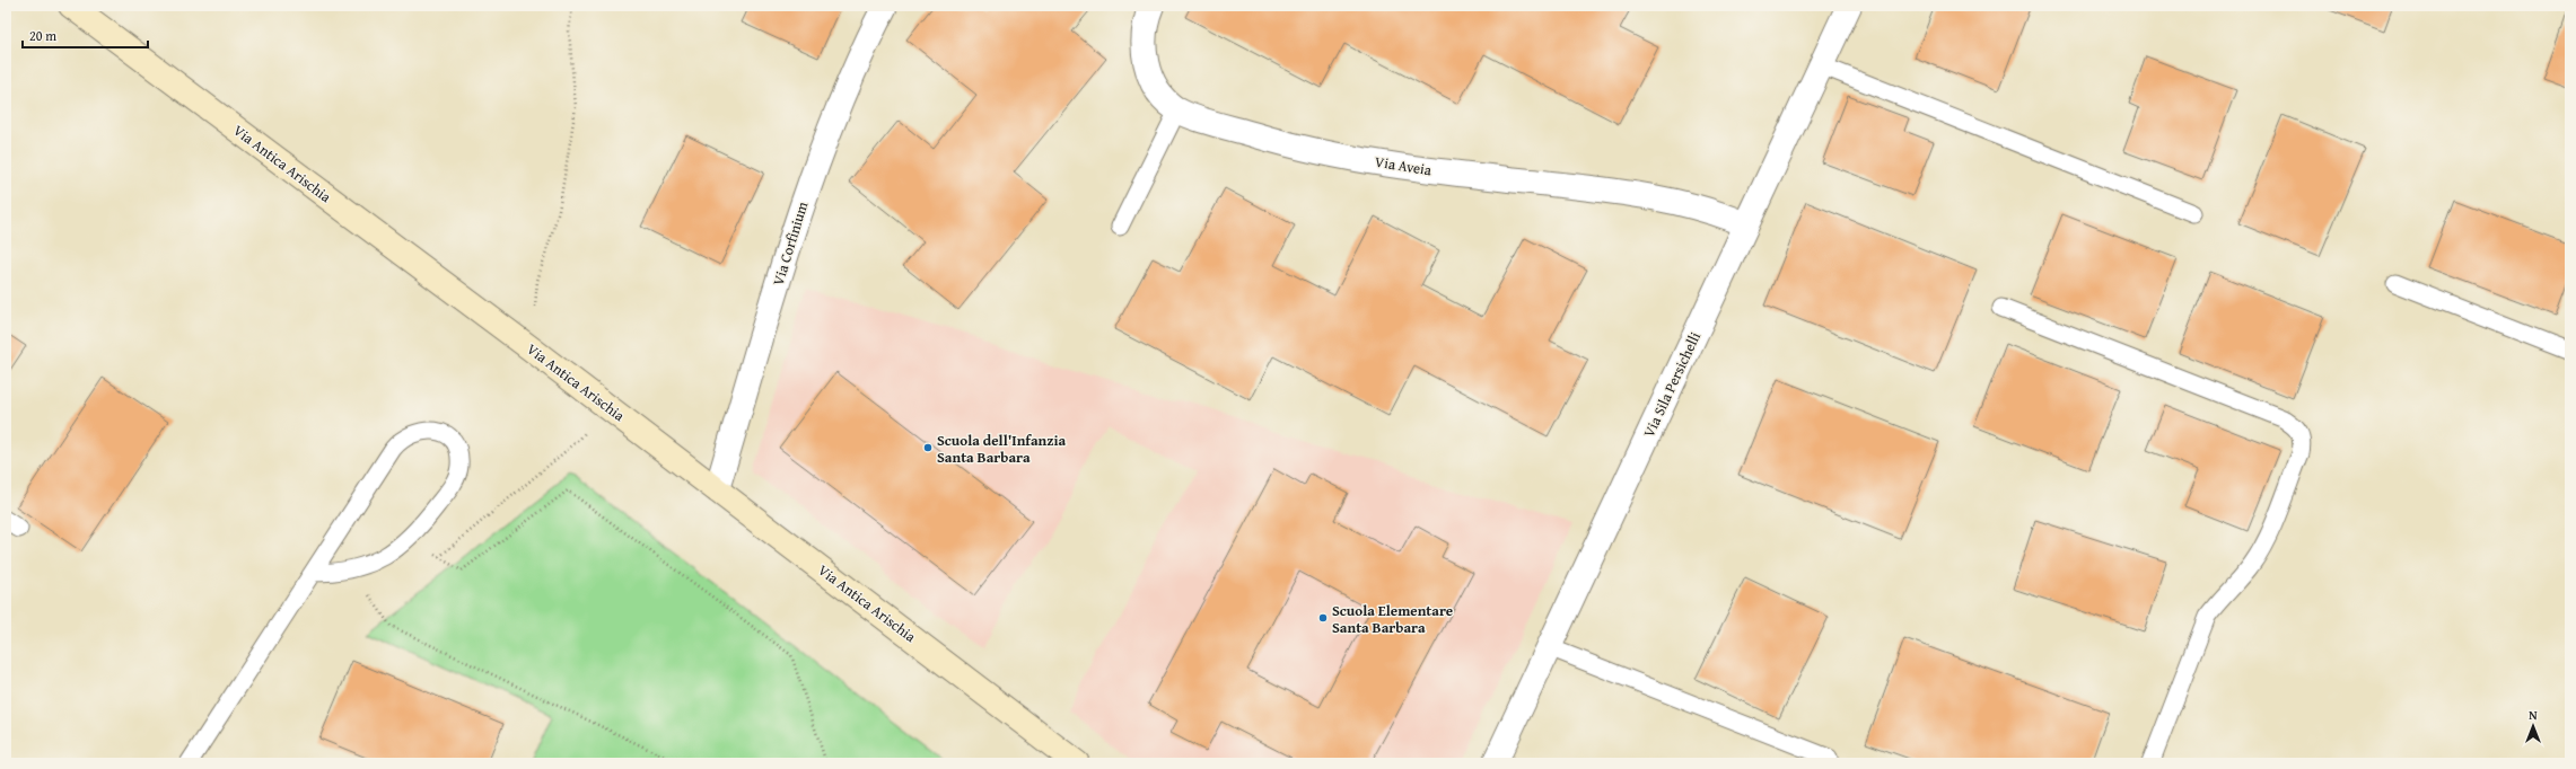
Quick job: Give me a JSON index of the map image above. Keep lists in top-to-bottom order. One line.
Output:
{"streets":{"main road":["Via Antica Arischia"],"street":["Via Aveia","Via Corfinium","Via Sila Persichelli"]},"crossings":[["Via Antica Arischia","Via Corfinium"],["Via Aveia","Via Sila Persichelli"]],"places":["Scuola dell'Infanzia Santa Barbara","Scuola Elementare Santa Barbara"],"scale_bar":"20 m","north":"top"}
